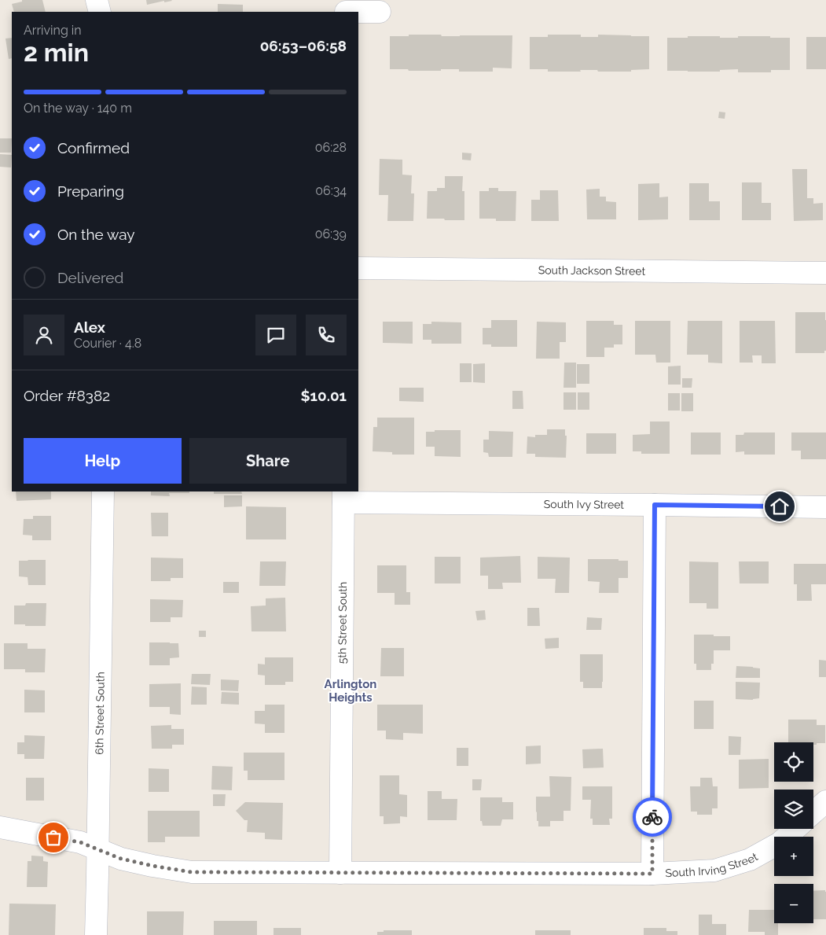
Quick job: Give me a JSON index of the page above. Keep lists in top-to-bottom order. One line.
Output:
{"streets":{"street":["South Jackson Street","South Ivy Street","5th Street South","6th Street South","South Irving Street"]},"crossings":[["South Ivy Street","5th Street South"],["5th Street South","South Irving Street"],["6th Street South","South Irving Street"]],"districts":["Arlington Heights"],"page":{"heading":["2 min","Arriving in","06:53–06:58"],"panel":["Alex","Courier · 4.8","Order #8382","$10.01"],"bar":"On the way · 140 m","list":[["Confirmed","06:28"],["Preparing","06:34"],["On the way","06:39"],"Delivered"],"buttons":["Help","Share"],"map_buttons":["+","−"]}}
